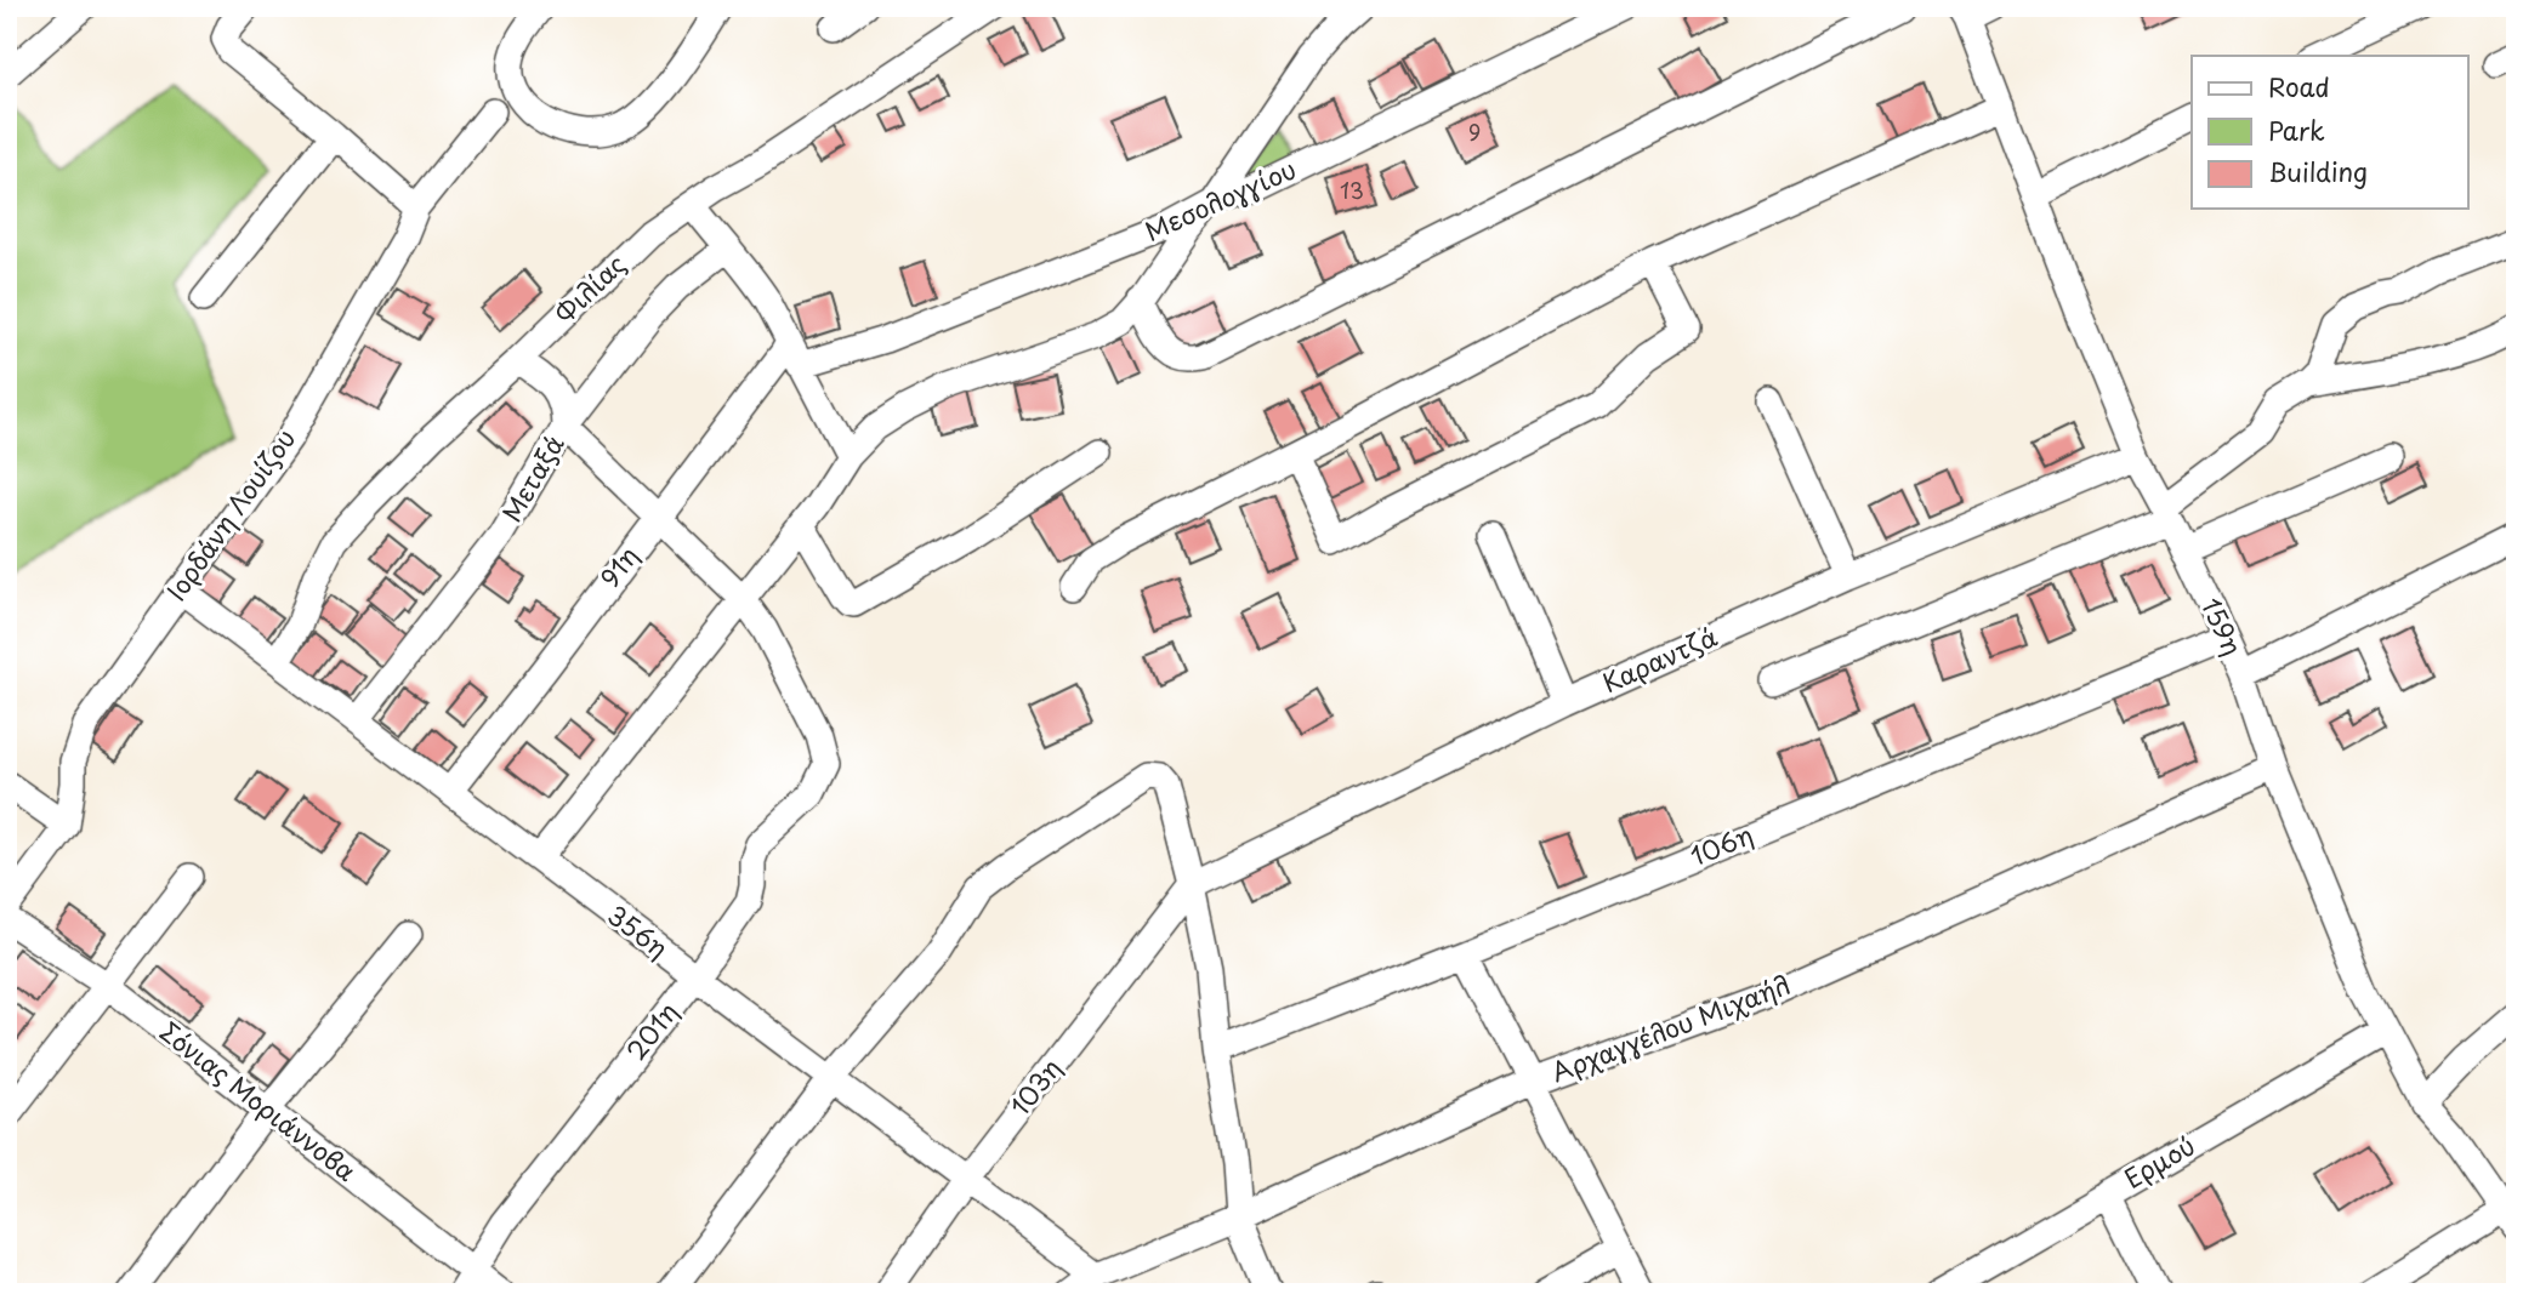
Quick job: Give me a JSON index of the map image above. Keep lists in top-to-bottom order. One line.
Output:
{"streets":{"street":["Μεσολογγίου","Φιλίας","Μεταξά","Ιορδάνη Λουίζου","91η","159η","Καραντζά","106η","356η","Αρχαγγέλου Μιχαήλ","201η","103η","Σόνιας Μοριάννοβα","Ερμού"]},"crossings":[["Μεσολογγίου","91η"],["Φιλίας","356η"],["Μεταξά","356η"],["Ιορδάνη Λουίζου","356η"],["91η","356η"],["159η","Καραντζά"],["159η","106η"],["159η","Αρχαγγέλου Μιχαήλ"],["159η","Ερμού"],["Καραντζά","103η"],["356η","Αρχαγγέλου Μιχαήλ"],["356η","201η"],["356η","103η"],["201η","Σόνιας Μοριάννοβα"]],"house_numbers":["9","13"],"legend":["Road","Park","Building"]}
